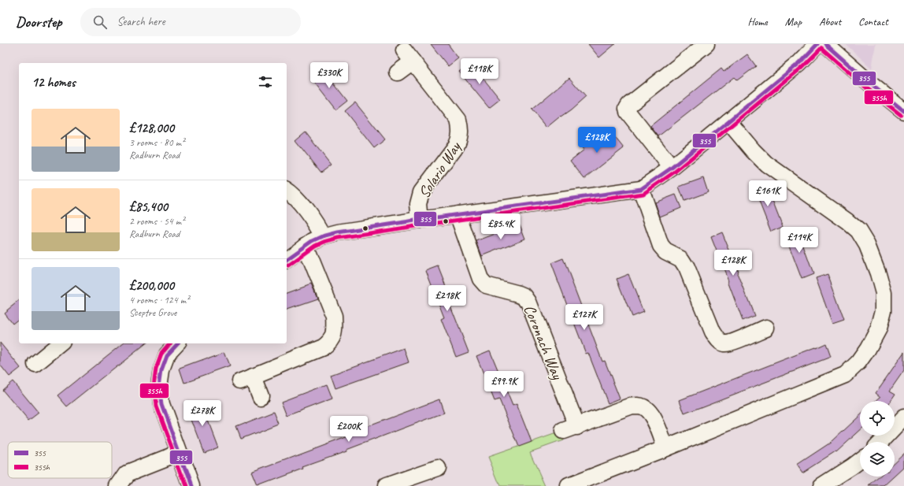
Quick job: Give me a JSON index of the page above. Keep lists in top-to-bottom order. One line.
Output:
{"streets":{"street":["Solario Way","Coronach Way"]},"lines":["transit line 355","transit line 355h"],"legend":["355","355h"],"page":{"header":"Doorstep","search":"Search here","nav":["Home","Map","About","Contact"],"price":["£118K","£330K","£128K","£161K","£85.4K","£114K","£128K","£218K","£127K","£99.9K","£278K","£200K"],"heading":"12 homes","list":[{"name":"£128,000","note":"3 rooms · 80 m² · Radburn Road"},{"name":"£85,400","note":"2 rooms · 54 m² · Radburn Road"},{"name":"£200,000","note":"4 rooms · 124 m² · Sceptre Grove"}]}}
